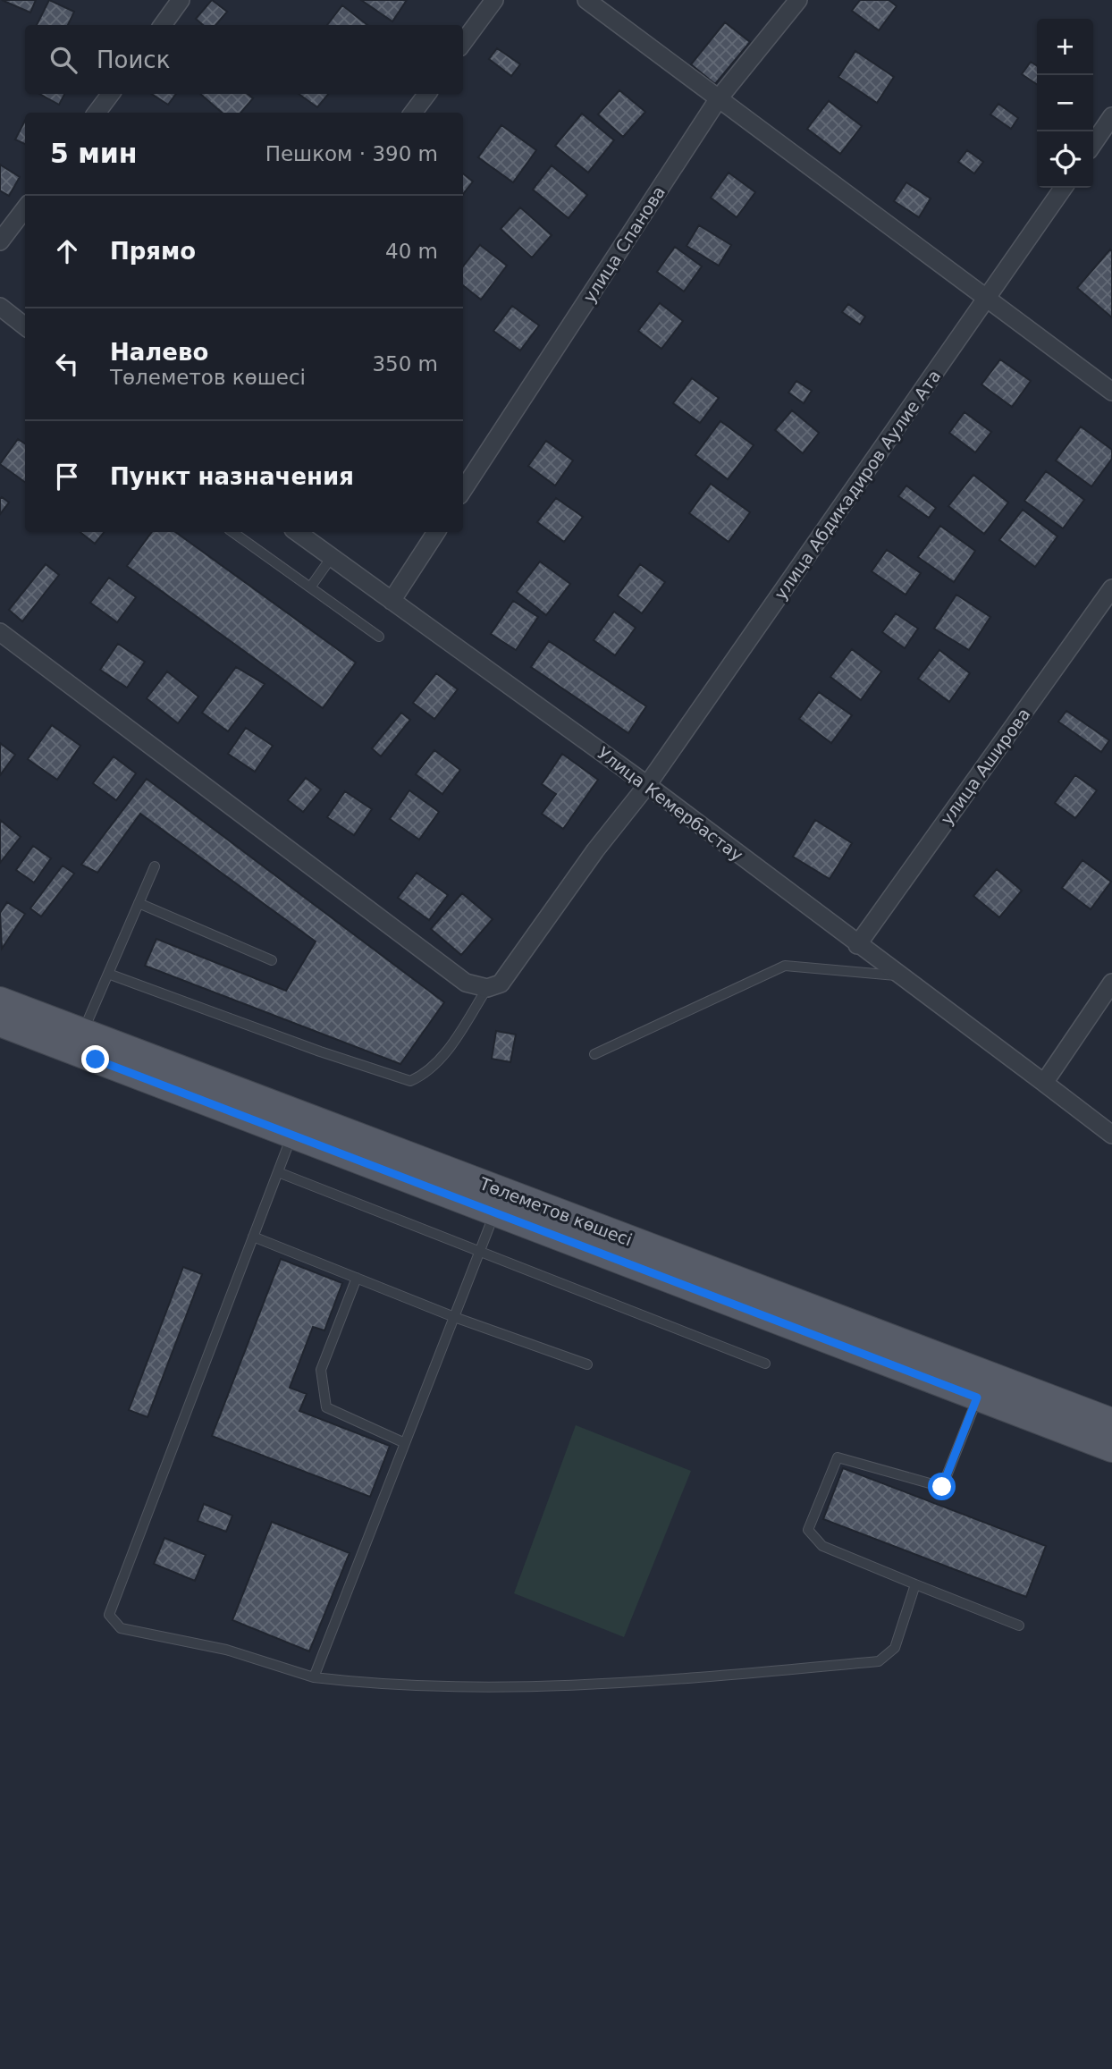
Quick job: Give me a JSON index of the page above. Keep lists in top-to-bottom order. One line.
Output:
{"streets":{"main road":["Төлеметов көшесі"],"street":["улица Спанова","улица Абдикадиров Аулие Ата","улица Аширова","Улица Кемербастау"]},"crossings":[["улица Абдикадиров Аулие Ата","Улица Кемербастау"],["улица Аширова","Улица Кемербастау"]],"page":{"map_buttons":["+","−"],"search":"Поиск","heading":["5 мин","Пешком · 390 m"],"list":[["Прямо","40 m"],["Налево","Төлеметов көшесі","350 m"],"Пункт назначения"]}}
